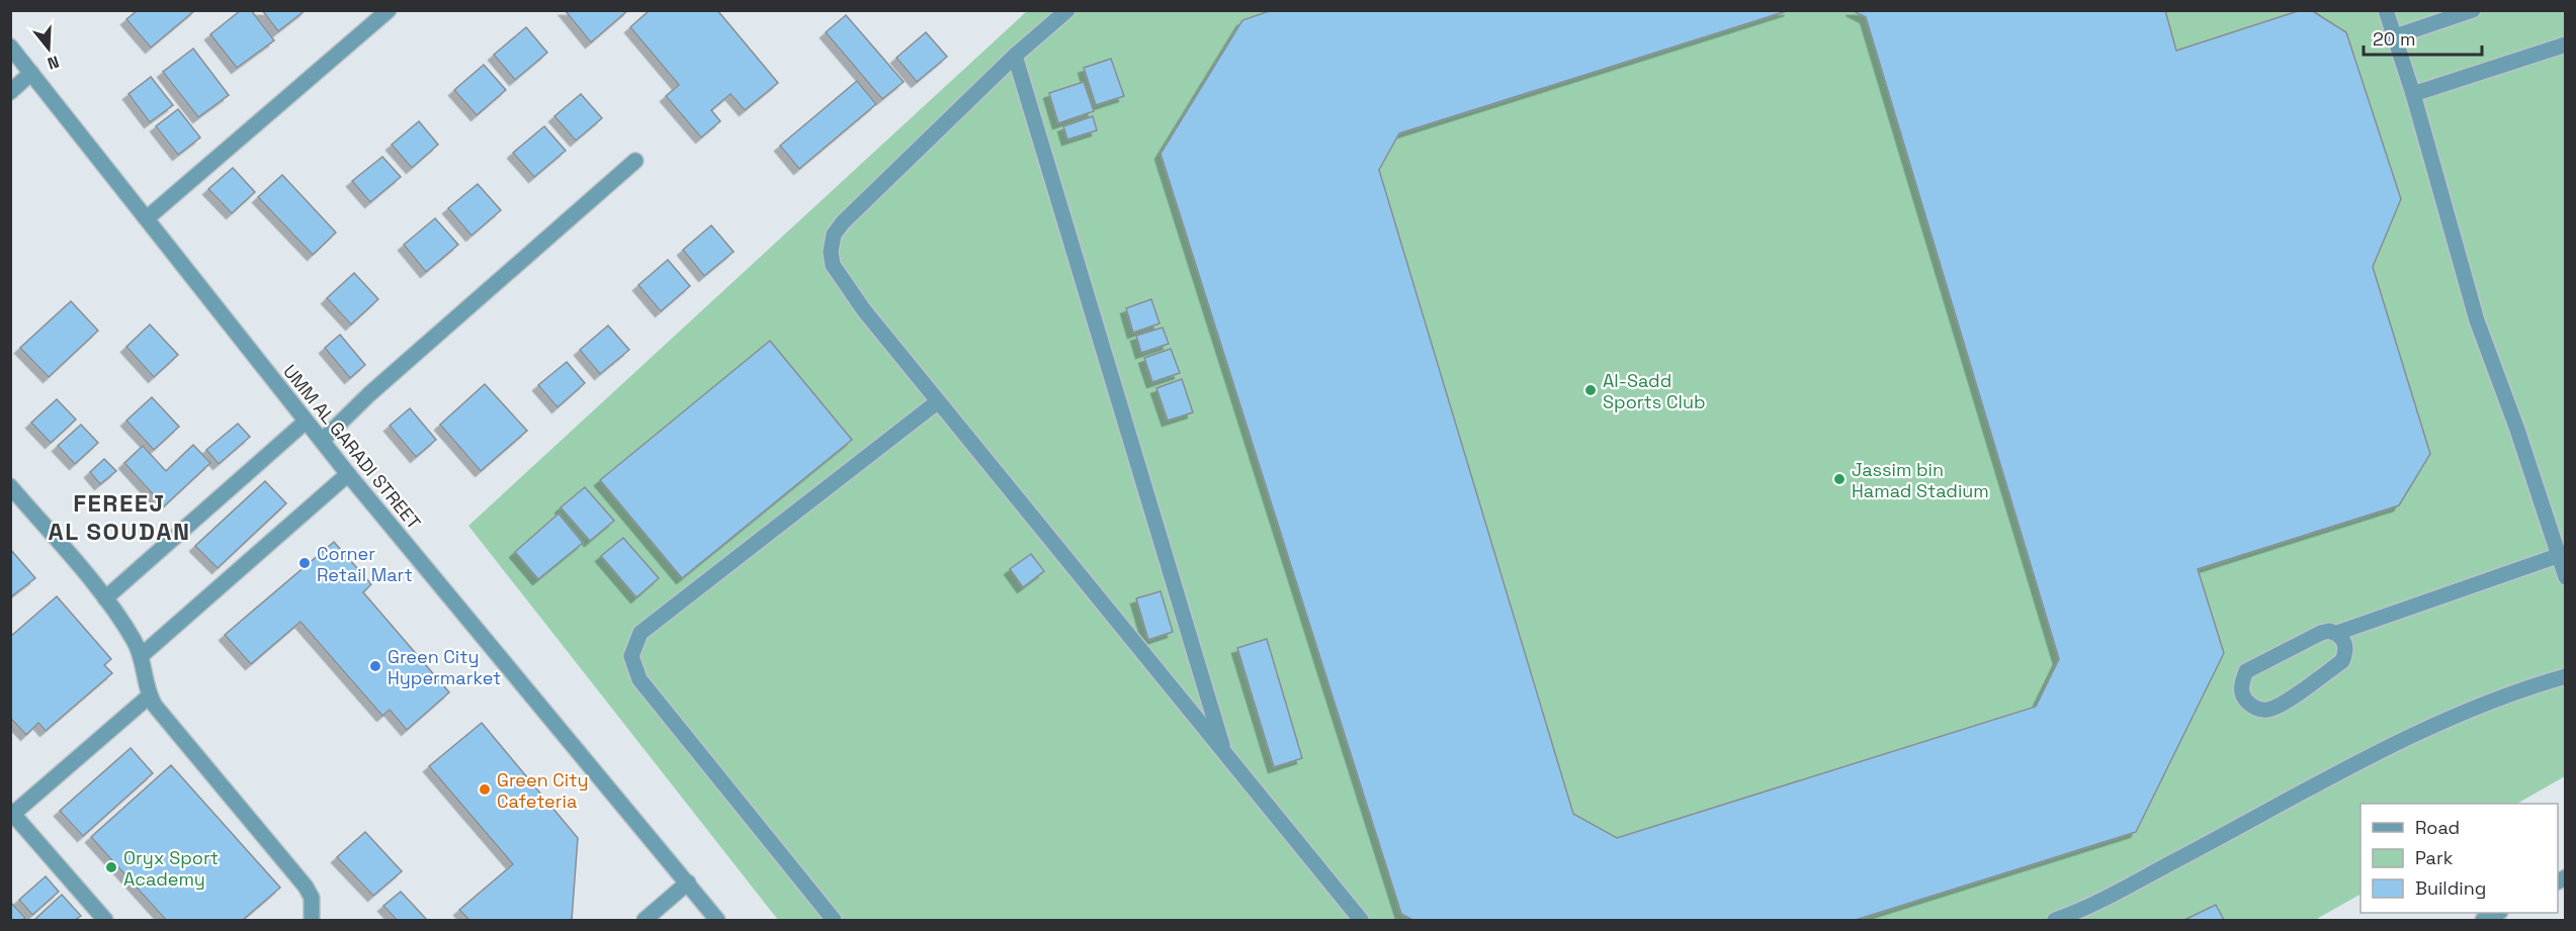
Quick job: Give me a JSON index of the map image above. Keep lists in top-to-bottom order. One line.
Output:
{"streets":{"street":["UMM AL GARADI STREET"]},"districts":["FEREEJ AL SOUDAN"],"places":["Al-Sadd Sports Club","Jassim bin Hamad Stadium","Corner Retail Mart","Green City Hypermarket","Green City Cafeteria","Oryx Sport Academy"],"legend":["Road","Park","Building"],"scale_bar":"20 m","north":"bottom"}
